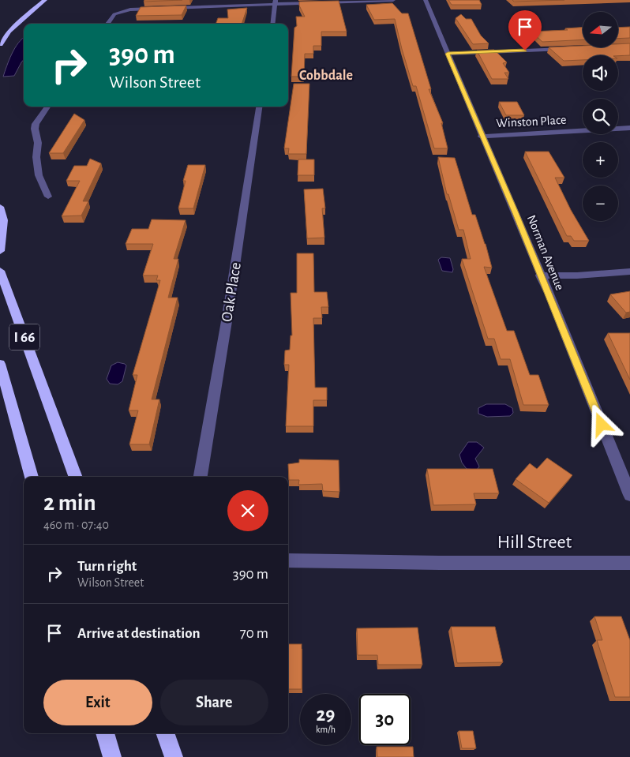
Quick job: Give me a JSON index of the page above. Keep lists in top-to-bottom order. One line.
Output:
{"streets":{"highway":["I 66"],"street":["Winston Place","Norman Avenue","Oak Place","Hill Street"]},"crossings":[["Winston Place","Norman Avenue"]],"districts":["Cobbdale"],"north":"left","page":{"map_buttons":["+","−"],"turn":["390 m","Wilson Street"],"heading":["2 min","460 m · 07:40"],"list":[{"name":"Turn right","note":"Wilson Street","value":"390 m"},{"name":"Arrive at destination","value":"70 m"}],"buttons":["Exit","Share"],"speed":"29 km/h","limit":"30"}}
